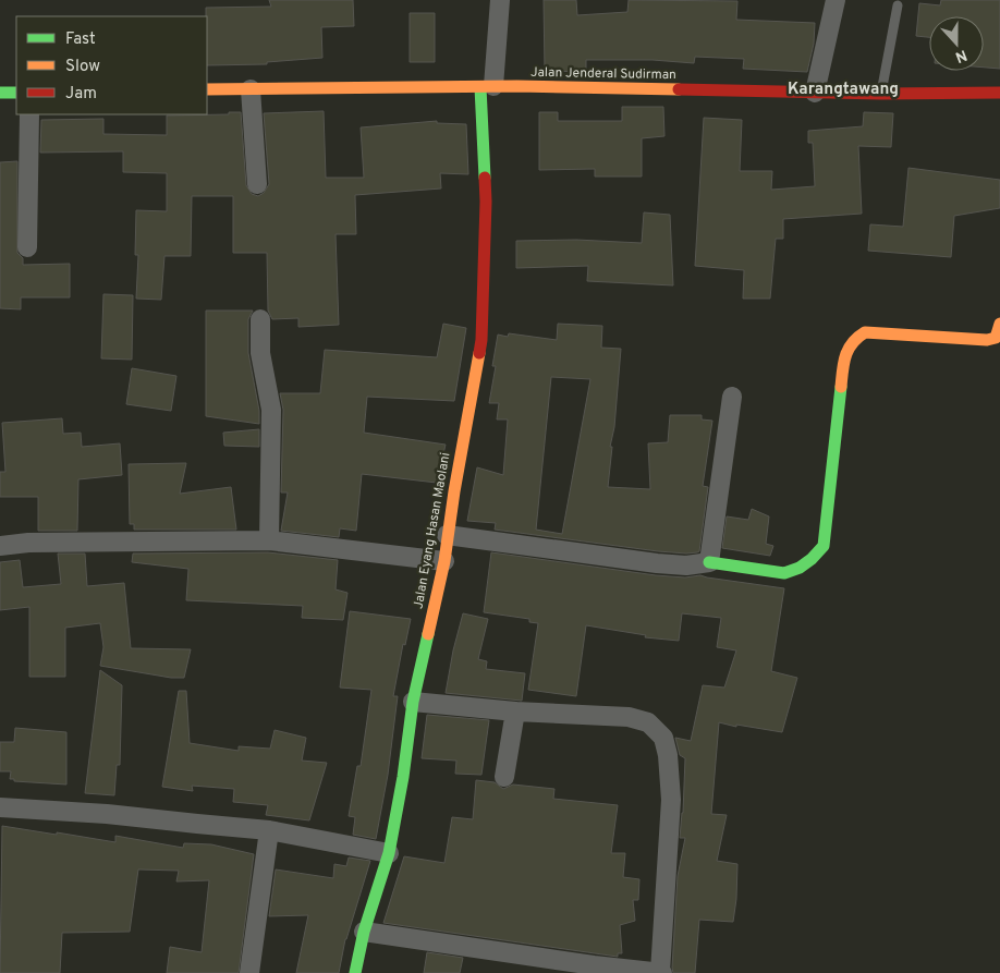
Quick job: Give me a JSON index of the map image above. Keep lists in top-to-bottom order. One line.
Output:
{"streets":{"street":["Jalan Jenderal Sudirman","Jalan Eyang Hasan Maolani"]},"crossings":[["Jalan Jenderal Sudirman","Jalan Eyang Hasan Maolani"]],"districts":["Karangtawang"],"legend":["Fast","Slow","Jam"],"north":"bottom"}
